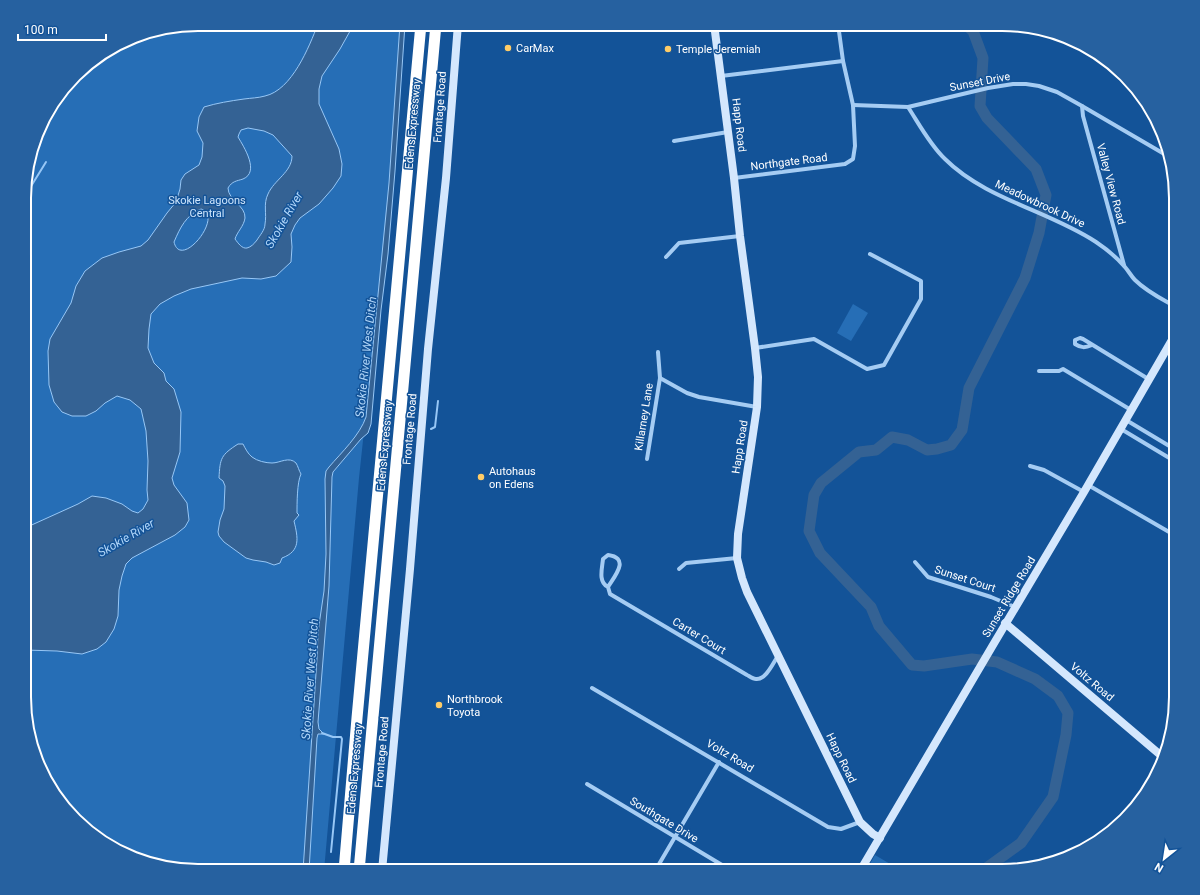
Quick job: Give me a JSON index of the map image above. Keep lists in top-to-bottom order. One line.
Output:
{"streets":{"highway":["Edens Expressway"],"street":["Sunset Drive","Frontage Road","Happ Road","Northgate Road","Valley View Road","Meadowbrook Drive","Killarney Lane","Sunset Court","Sunset Ridge Road","Carter Court","Voltz Road","Southgate Drive"]},"crossings":[["Sunset Drive","Northgate Road"],["Sunset Drive","Valley View Road"],["Sunset Drive","Meadowbrook Drive"],["Happ Road","Northgate Road"],["Happ Road","Killarney Lane"],["Happ Road","Sunset Ridge Road"],["Happ Road","Carter Court"],["Happ Road","Voltz Road"],["Valley View Road","Meadowbrook Drive"],["Sunset Court","Sunset Ridge Road"],["Sunset Ridge Road","Voltz Road"]],"water":["Skokie River","Skokie River West Ditch"],"parks":["Skokie Lagoons Central"],"places":["CarMax","Temple Jeremiah","Autohaus on Edens","Northbrook Toyota"],"scale_bar":"100 m","north":"bottom left"}
